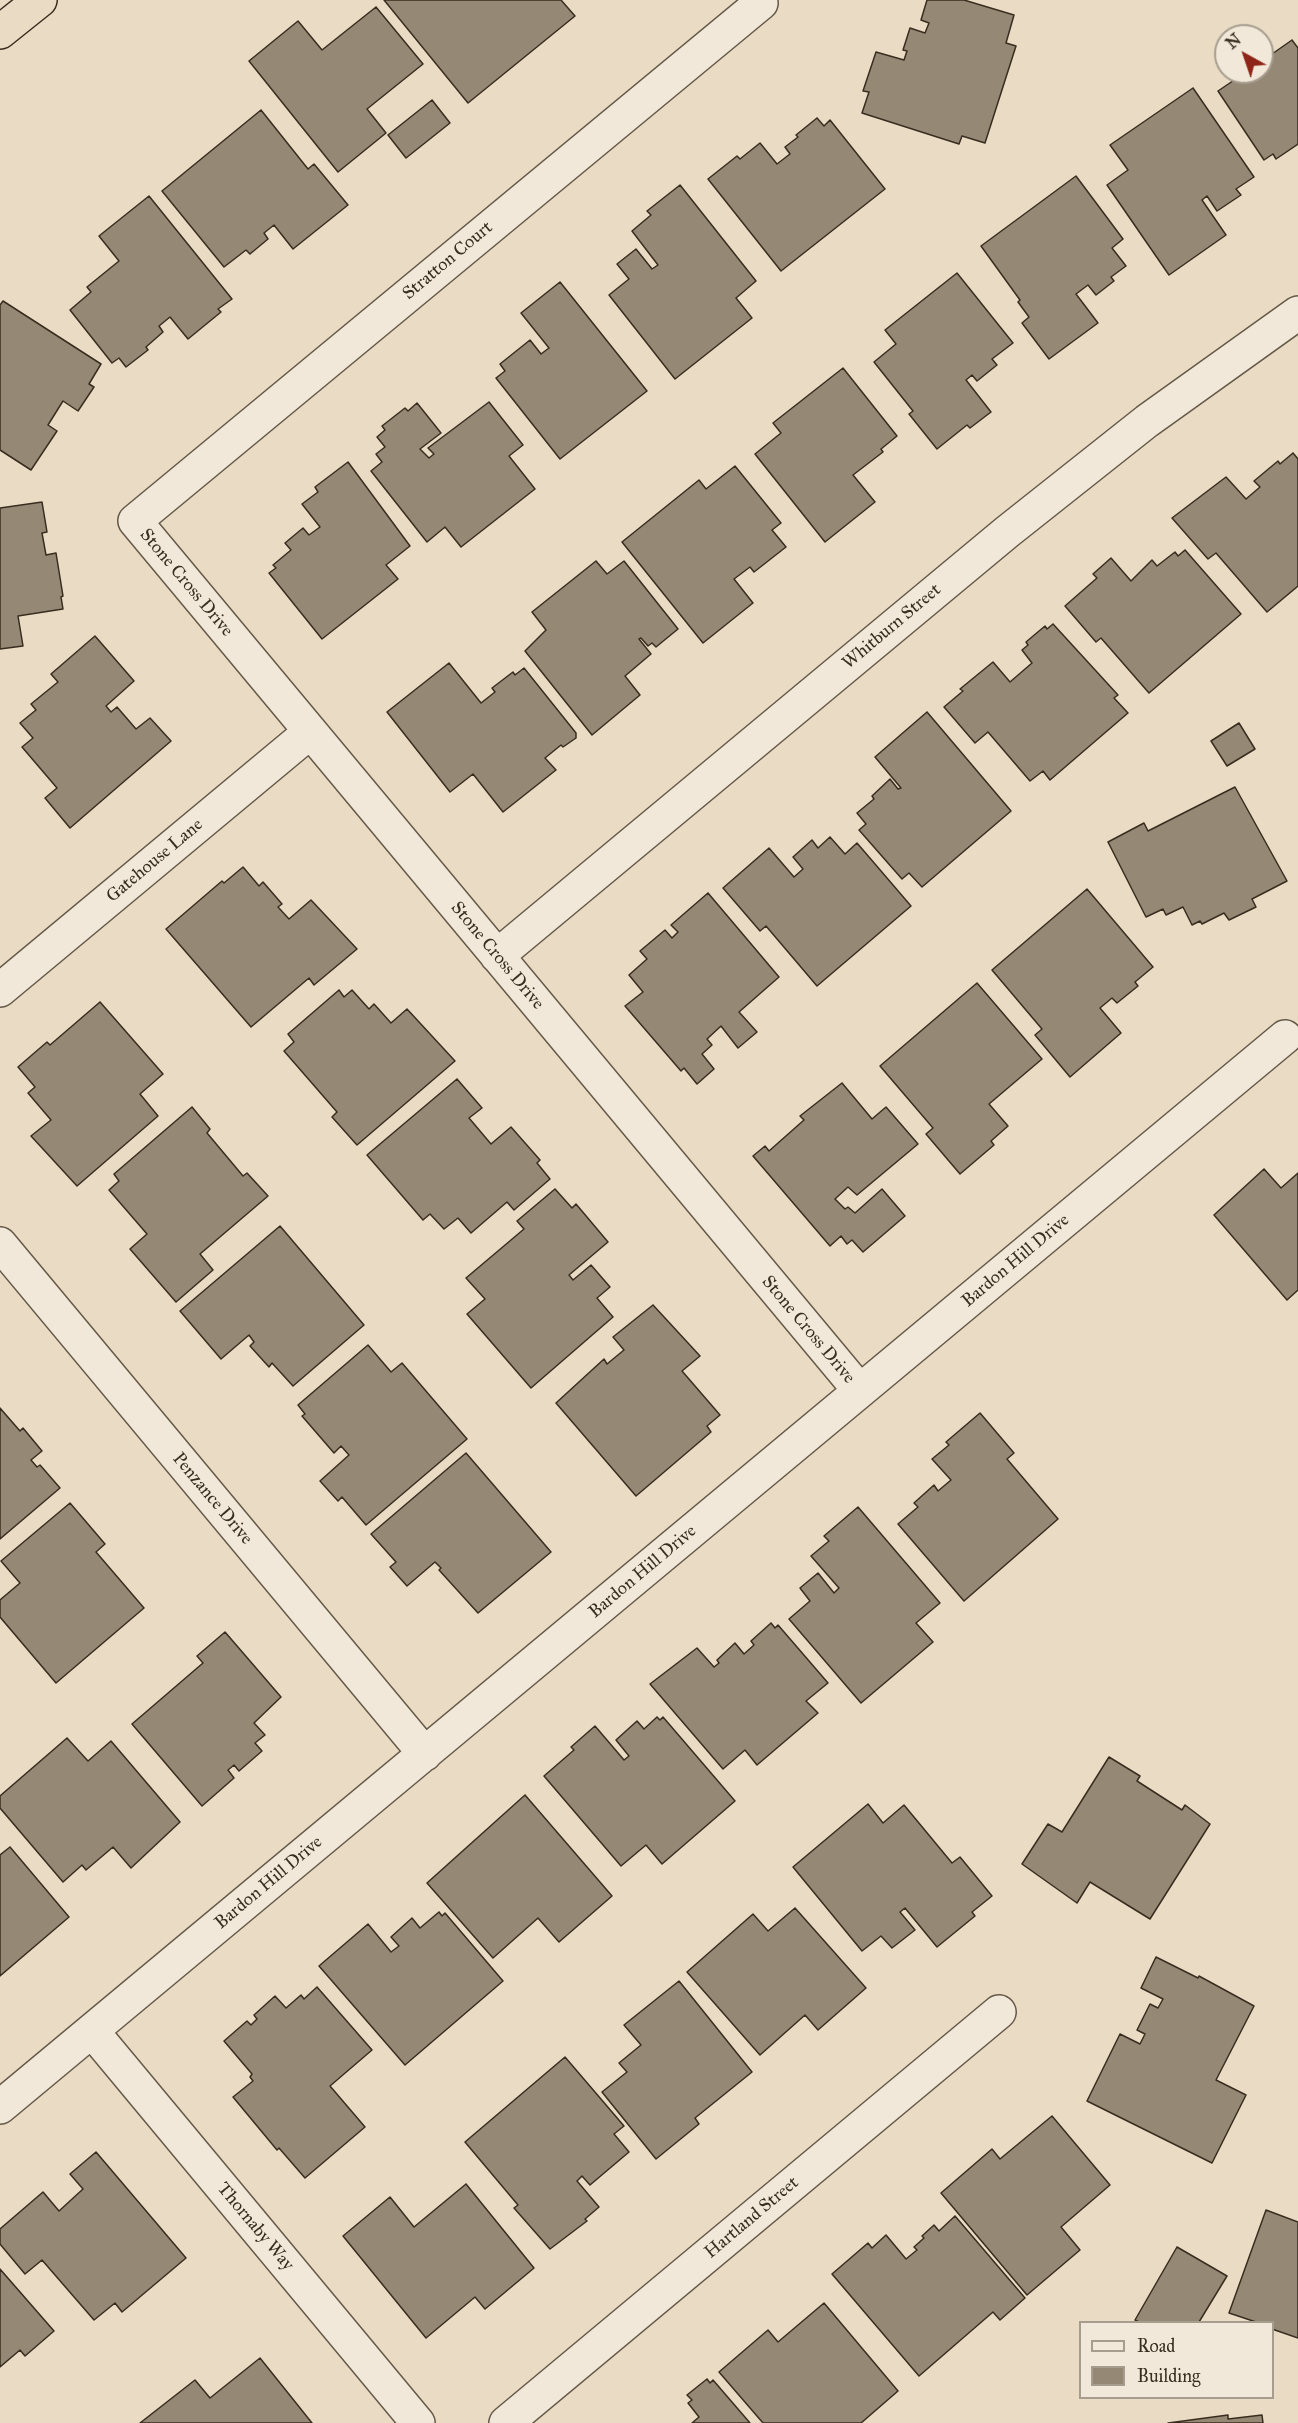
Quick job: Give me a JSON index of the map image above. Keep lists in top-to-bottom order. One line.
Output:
{"streets":{"street":["Stratton Court","Stone Cross Drive","Whitburn Street","Gatehouse Lane","Bardon Hill Drive","Penzance Drive","Hartland Street","Thornaby Way"]},"crossings":[["Stratton Court","Stone Cross Drive"],["Stone Cross Drive","Whitburn Street"],["Stone Cross Drive","Gatehouse Lane"],["Stone Cross Drive","Bardon Hill Drive"],["Bardon Hill Drive","Penzance Drive"],["Bardon Hill Drive","Thornaby Way"]],"legend":["Road","Building"],"north":"top left"}
